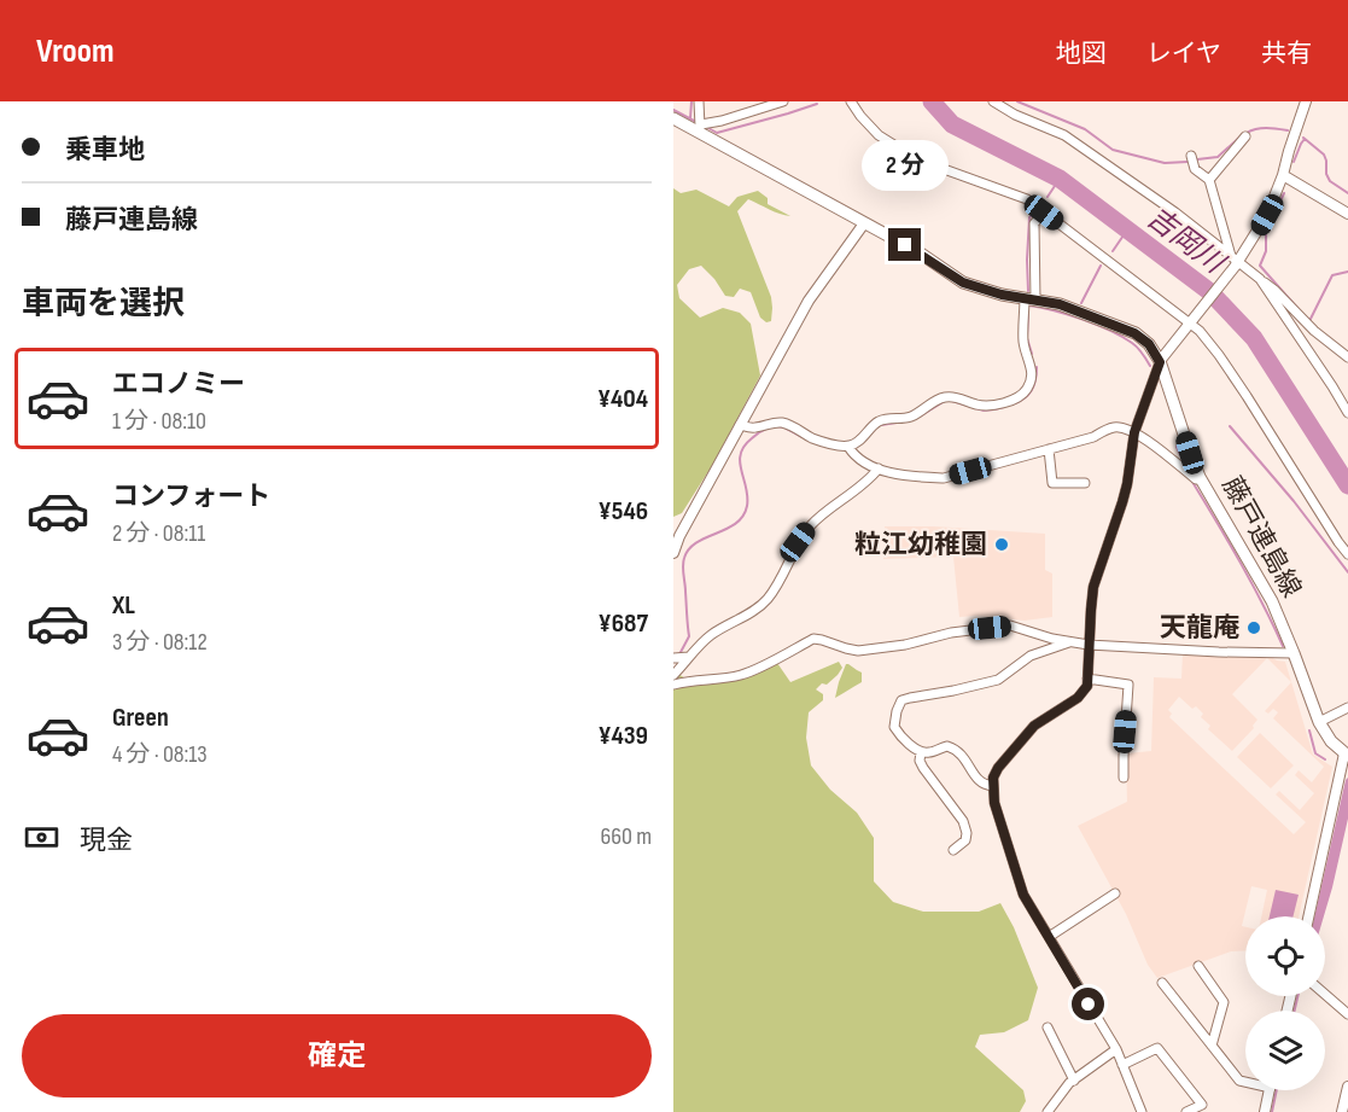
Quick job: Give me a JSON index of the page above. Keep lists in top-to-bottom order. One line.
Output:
{"streets":{"main road":["藤戸連島線"]},"water":["吉岡川"],"places":["粒江幼稚園","天龍庵"],"page":{"header":"Vroom","nav":["地図","レイヤ","共有"],"banner":["乗車地","藤戸連島線"],"bubble":"2 分","heading":"車両を選択","list":[{"name":"エコノミー","note":"1 分 · 08:10","value":"¥404"},{"name":"コンフォート","note":"2 分 · 08:11","value":"¥546"},{"name":"XL","note":"3 分 · 08:12","value":"¥687"},{"name":"Green","note":"4 分 · 08:13","value":"¥439"}],"pay":["現金","660 m"],"buttons":"確定"}}
